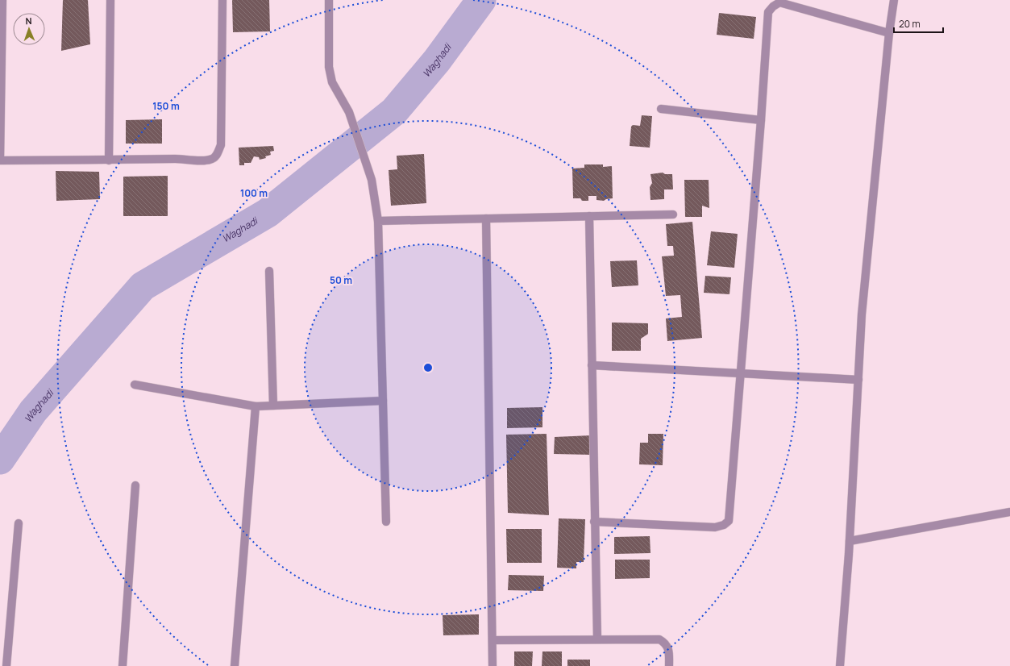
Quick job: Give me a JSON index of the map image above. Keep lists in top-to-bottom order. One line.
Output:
{"water":["Waghadi"],"scale_bar":"20 m","north":"top","rings":["150 m","100 m","50 m"]}
